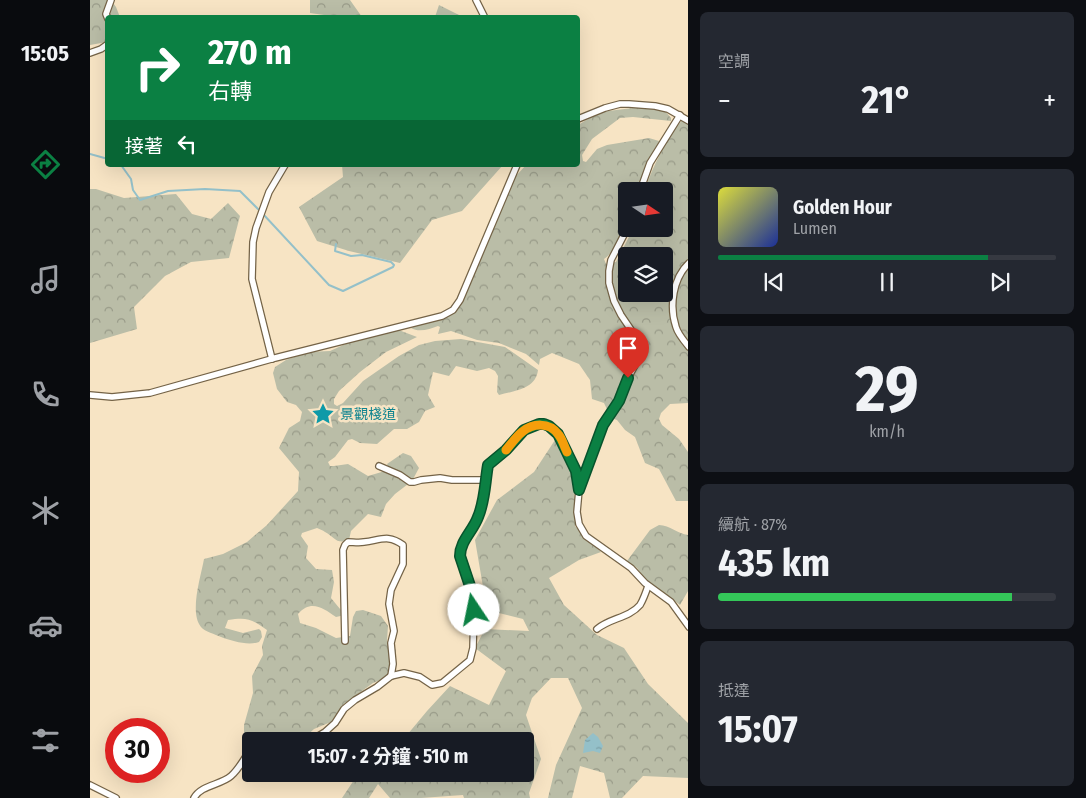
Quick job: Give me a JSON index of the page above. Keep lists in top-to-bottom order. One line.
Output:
{"places":{"place":["景觀棧道"]},"north":"right","page":{"tabs":"15:05","tile":["空調",["29","km/h"],["續航 · 87%","435 km"],["抵達","15:07"]],"turn":["270 m","右轉"],"heat":["−","21°","+"],"then":"接著","song":["Golden Hour","Lumen"],"limit":"30","trip":"15:07 · 2 分鐘 · 510 m"}}
